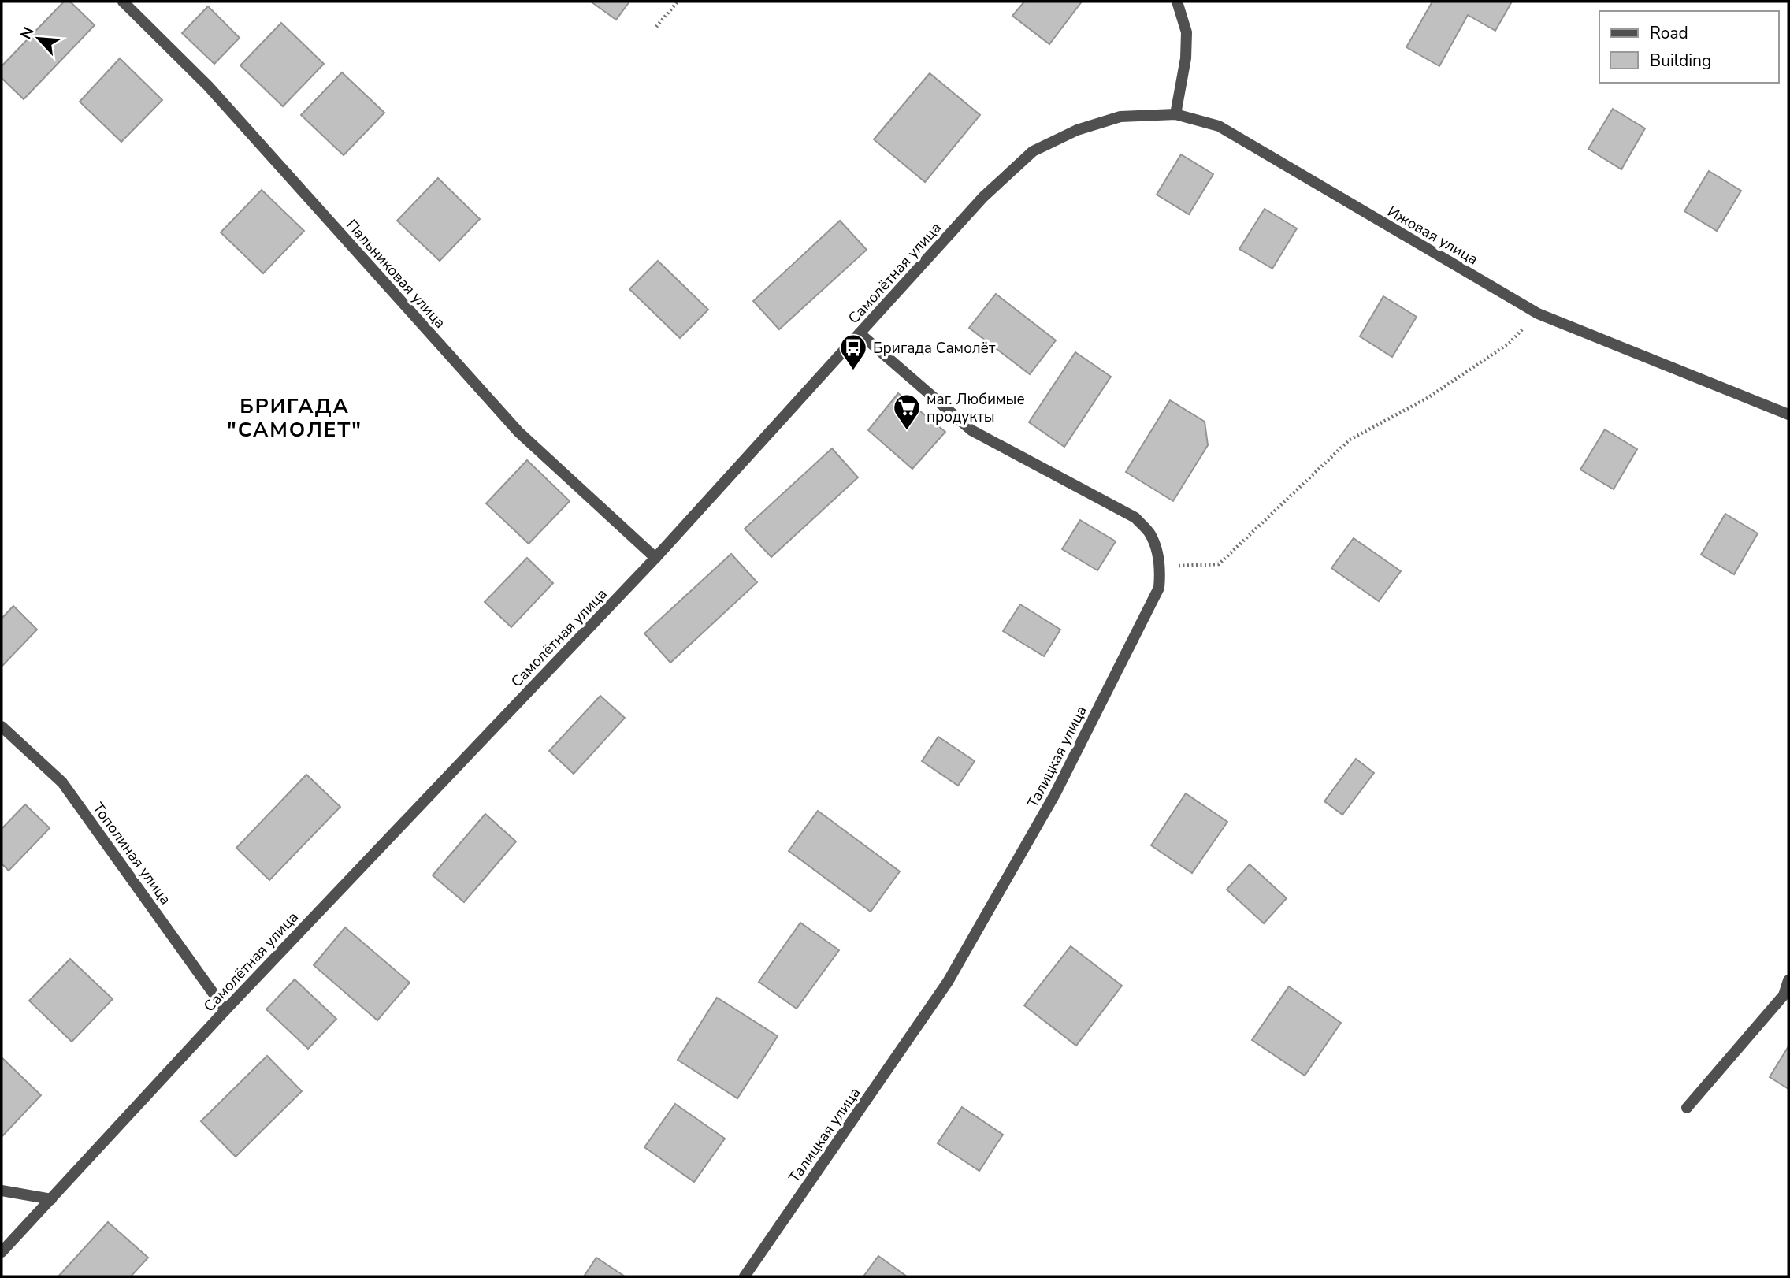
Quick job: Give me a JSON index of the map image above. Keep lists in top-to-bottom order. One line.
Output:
{"streets":{"street":["Ижовая улица","Самолётная улица","Пальниковая улица","Талицкая улица","Тополиная улица"]},"crossings":[["Ижовая улица","Самолётная улица"],["Самолётная улица","Пальниковая улица"],["Самолётная улица","Талицкая улица"],["Самолётная улица","Тополиная улица"]],"districts":["БРИГАДА \"САМОЛЕТ\""],"places":{"bus stop":["Бригада Самолёт"],"supermarket":["маг. Любимые продукты"]},"legend":["Road","Building"],"north":"top left"}
